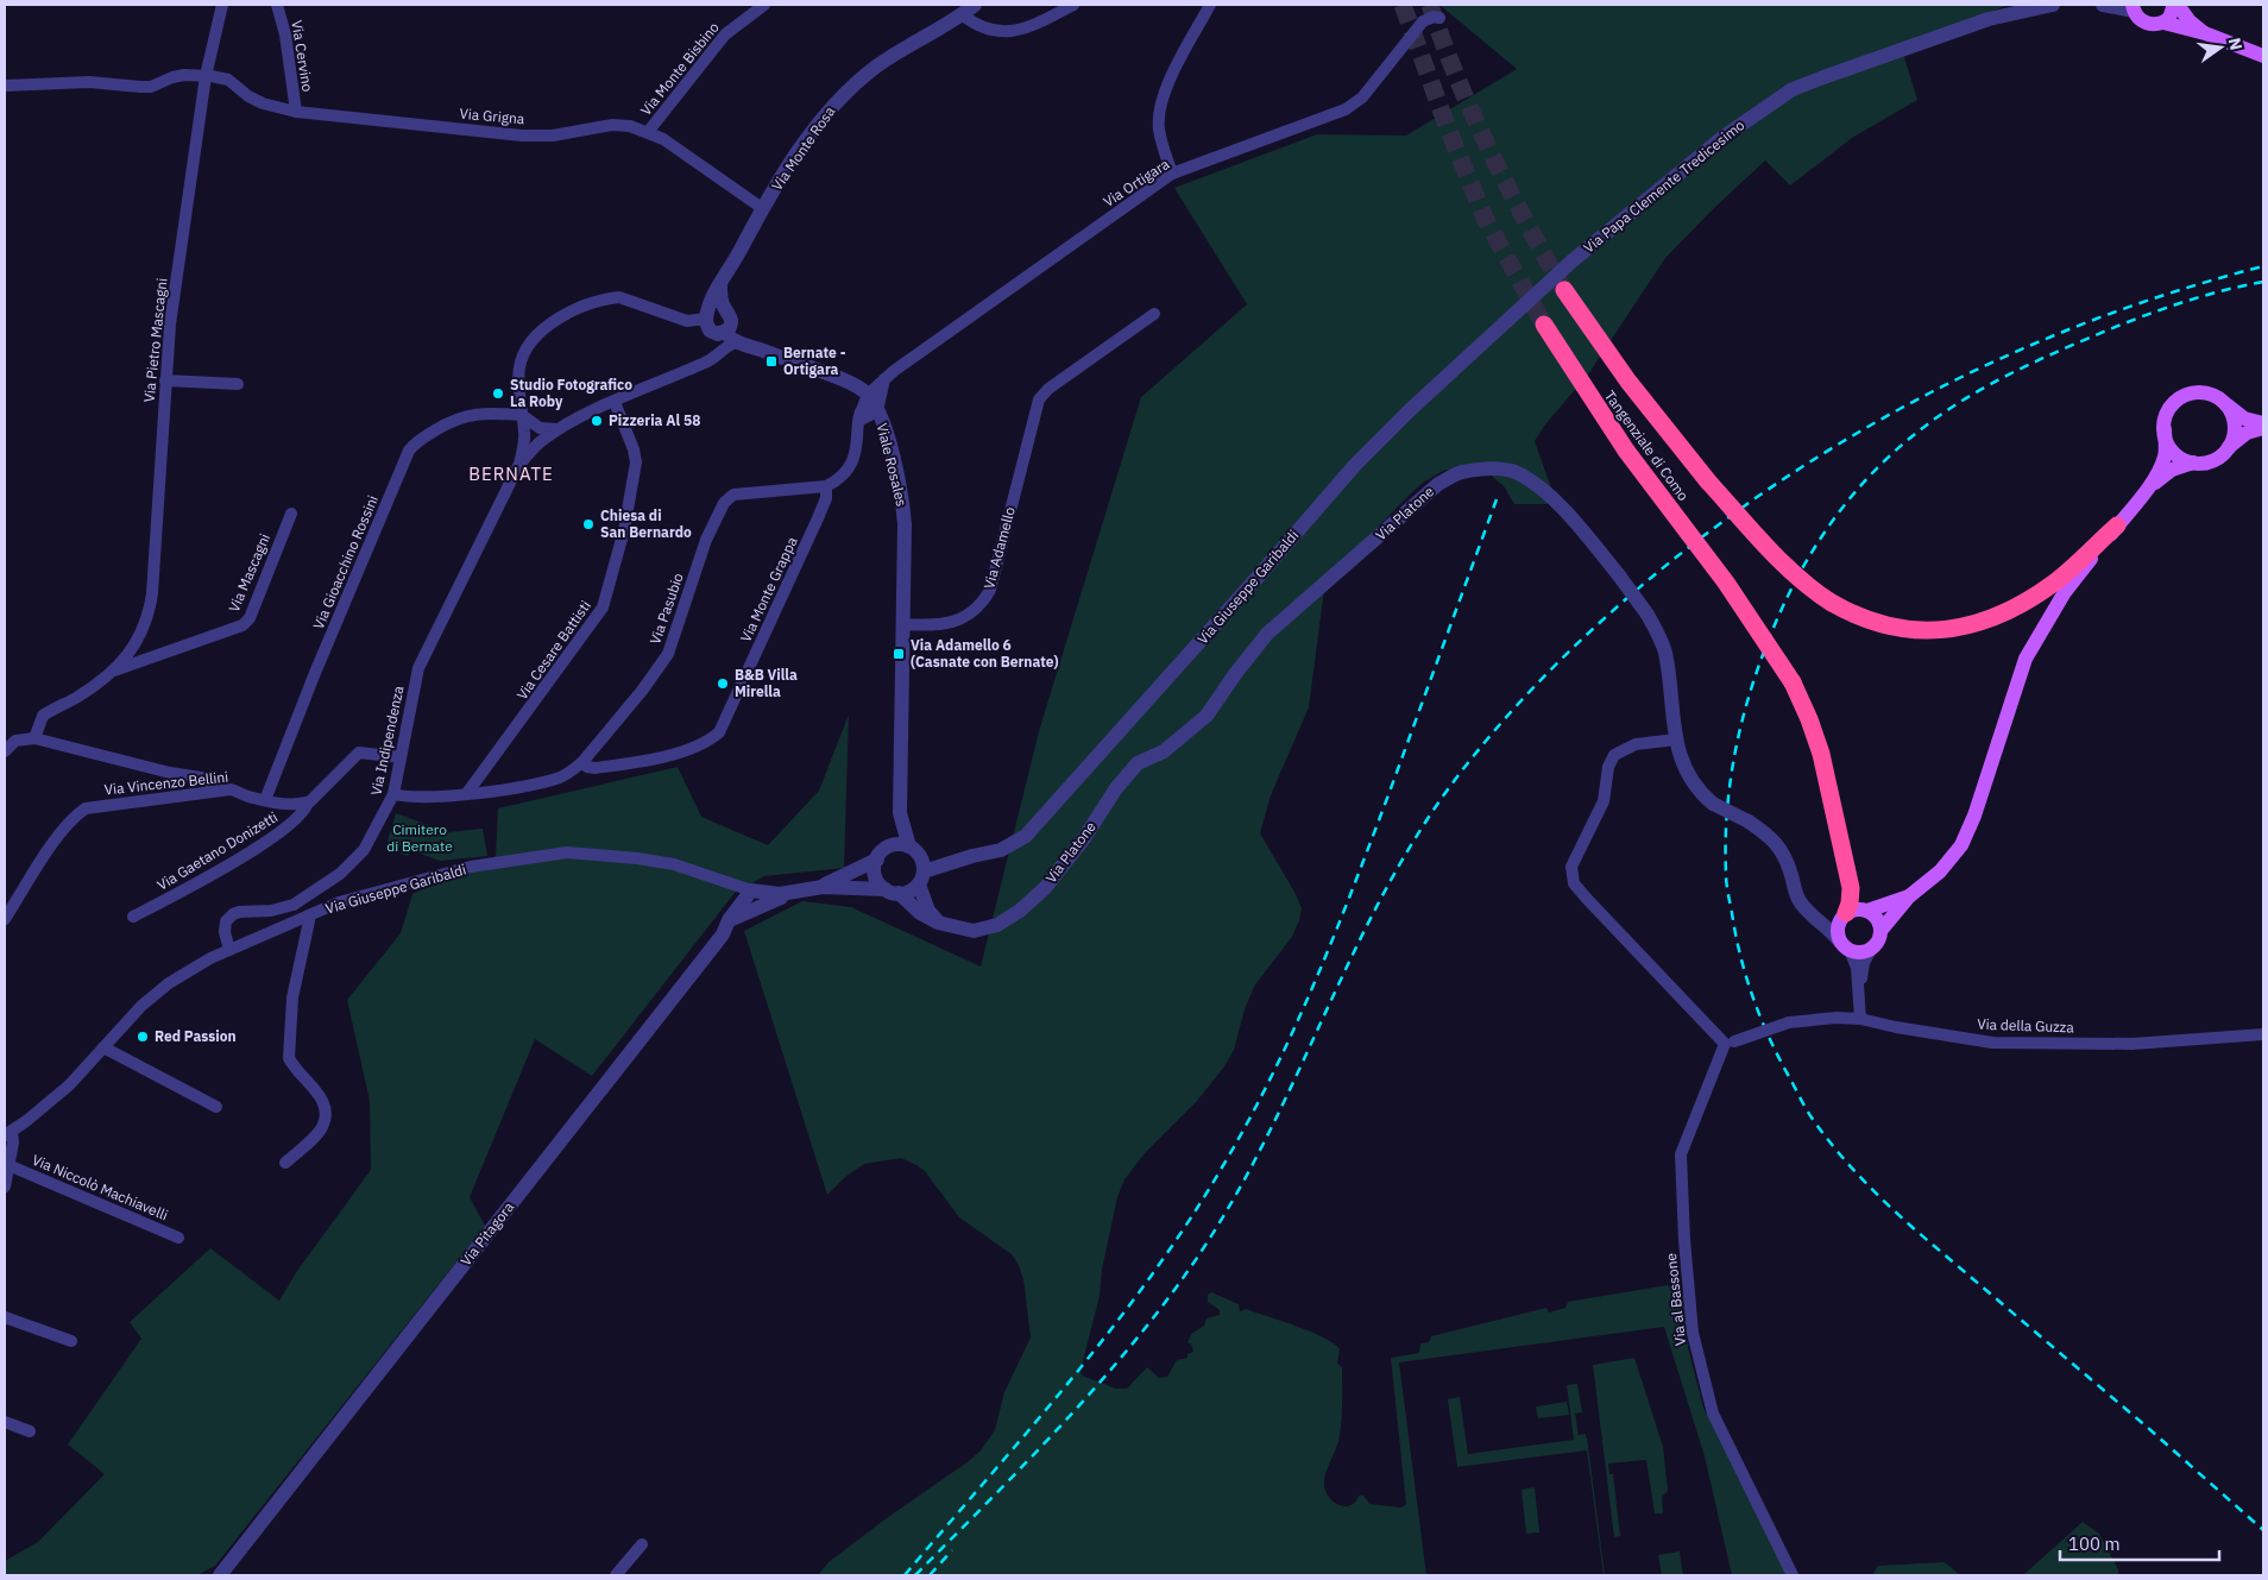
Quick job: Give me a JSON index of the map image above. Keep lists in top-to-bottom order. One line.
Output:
{"streets":{"highway":["Tangenziale di Como"],"street":["Via Cervino","Via Monte Bisbino","Via Grigna","Via Monte Rosa","Via Ortigara","Via Papa Clemente Tredicesimo","Via Pietro Mascagni","Viale Rosales","Via Platone","Via Adamello","Via Gioacchino Rossini","Via Mascagni","Via Giuseppe Garibaldi","Via Monte Grappa","Via Pasubio","Via Cesare Battisti","Via Indipendenza","Via Vincenzo Bellini","Via Gaetano Donizetti","Via della Guzza","Via Niccolò Machiavelli","Via Pitagora","Via al Bassone"]},"crossings":[["Via Cervino","Via Grigna"],["Via Monte Bisbino","Via Grigna"],["Via Grigna","Via Monte Rosa"],["Via Grigna","Via Pietro Mascagni"],["Via Ortigara","Viale Rosales"],["Via Papa Clemente Tredicesimo","Via Giuseppe Garibaldi"],["Via Pietro Mascagni","Via Mascagni"],["Tangenziale di Como","Via Platone"],["Viale Rosales","Via Adamello"],["Via Platone","Via Giuseppe Garibaldi"],["Via Gioacchino Rossini","Via Vincenzo Bellini"],["Via Giuseppe Garibaldi","Via Indipendenza"],["Via Giuseppe Garibaldi","Via Pitagora"],["Via Monte Grappa","Via Pasubio"],["Via Pasubio","Via Cesare Battisti"],["Via Pasubio","Via Indipendenza"],["Via Vincenzo Bellini","Via Gaetano Donizetti"],["Via della Guzza","Via al Bassone"]],"districts":["BERNATE"],"parks":["Cimitero di Bernate"],"places":{"transit":["Bernate - Ortigara","Via Adamello 6 (Casnate con Bernate)"],"other":["Studio Fotografico La Roby","Pizzeria Al 58","Chiesa di San Bernardo","B&B Villa Mirella","Red Passion"]},"scale_bar":"100 m","north":"right"}
